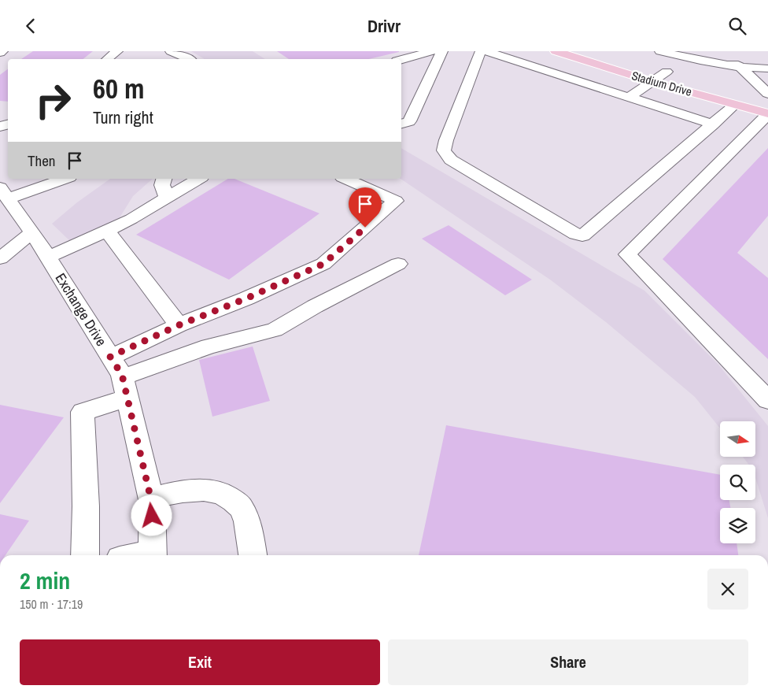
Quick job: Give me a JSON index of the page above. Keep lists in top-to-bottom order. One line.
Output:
{"streets":{"main road":["Stadium Drive"],"street":["Exchange Drive"]},"north":"right","page":{"header":"Drivr","turn":["60 m","Turn right"],"then":"Then","heading":["2 min","150 m · 17:19"],"buttons":["Exit","Share"]}}
